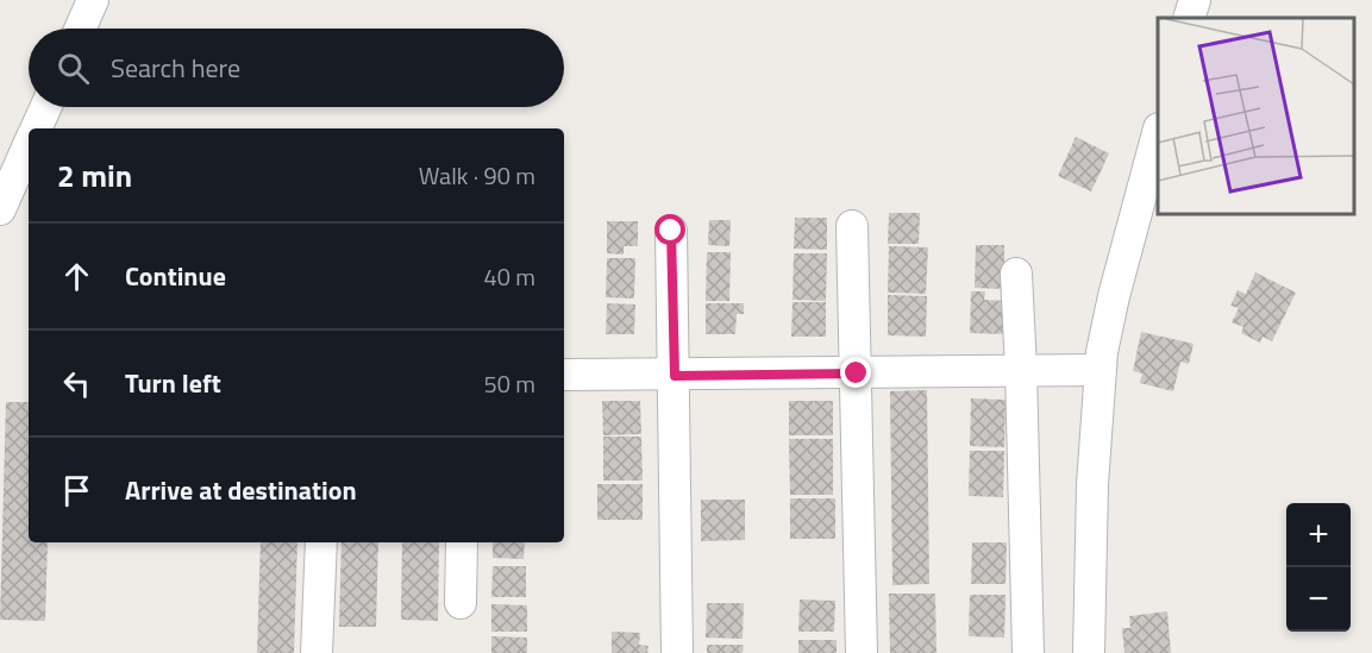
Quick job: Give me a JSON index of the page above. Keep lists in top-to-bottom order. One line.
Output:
{"page":{"search":"Search here","heading":["2 min","Walk · 90 m"],"list":[["Continue","40 m"],["Turn left","50 m"],"Arrive at destination"],"map_buttons":["+","−"]}}
